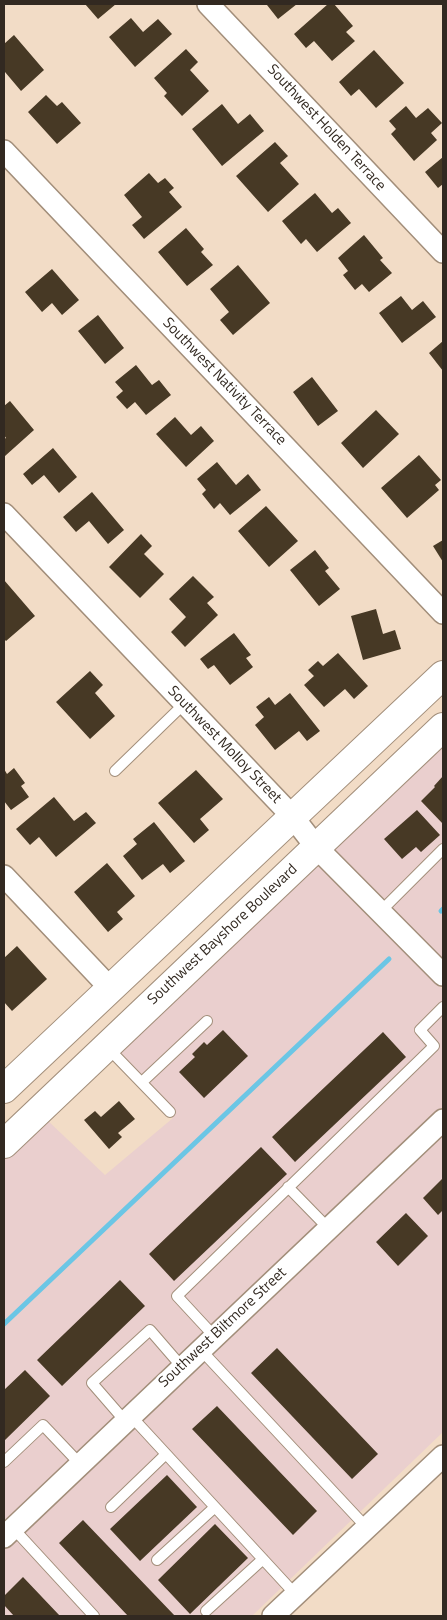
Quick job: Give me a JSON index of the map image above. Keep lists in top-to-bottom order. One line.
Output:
{"streets":{"main road":["Southwest Bayshore Boulevard"],"street":["Southwest Holden Terrace","Southwest Nativity Terrace","Southwest Molloy Street","Southwest Biltmore Street"]},"crossings":[["Southwest Molloy Street","Southwest Bayshore Boulevard"]]}
